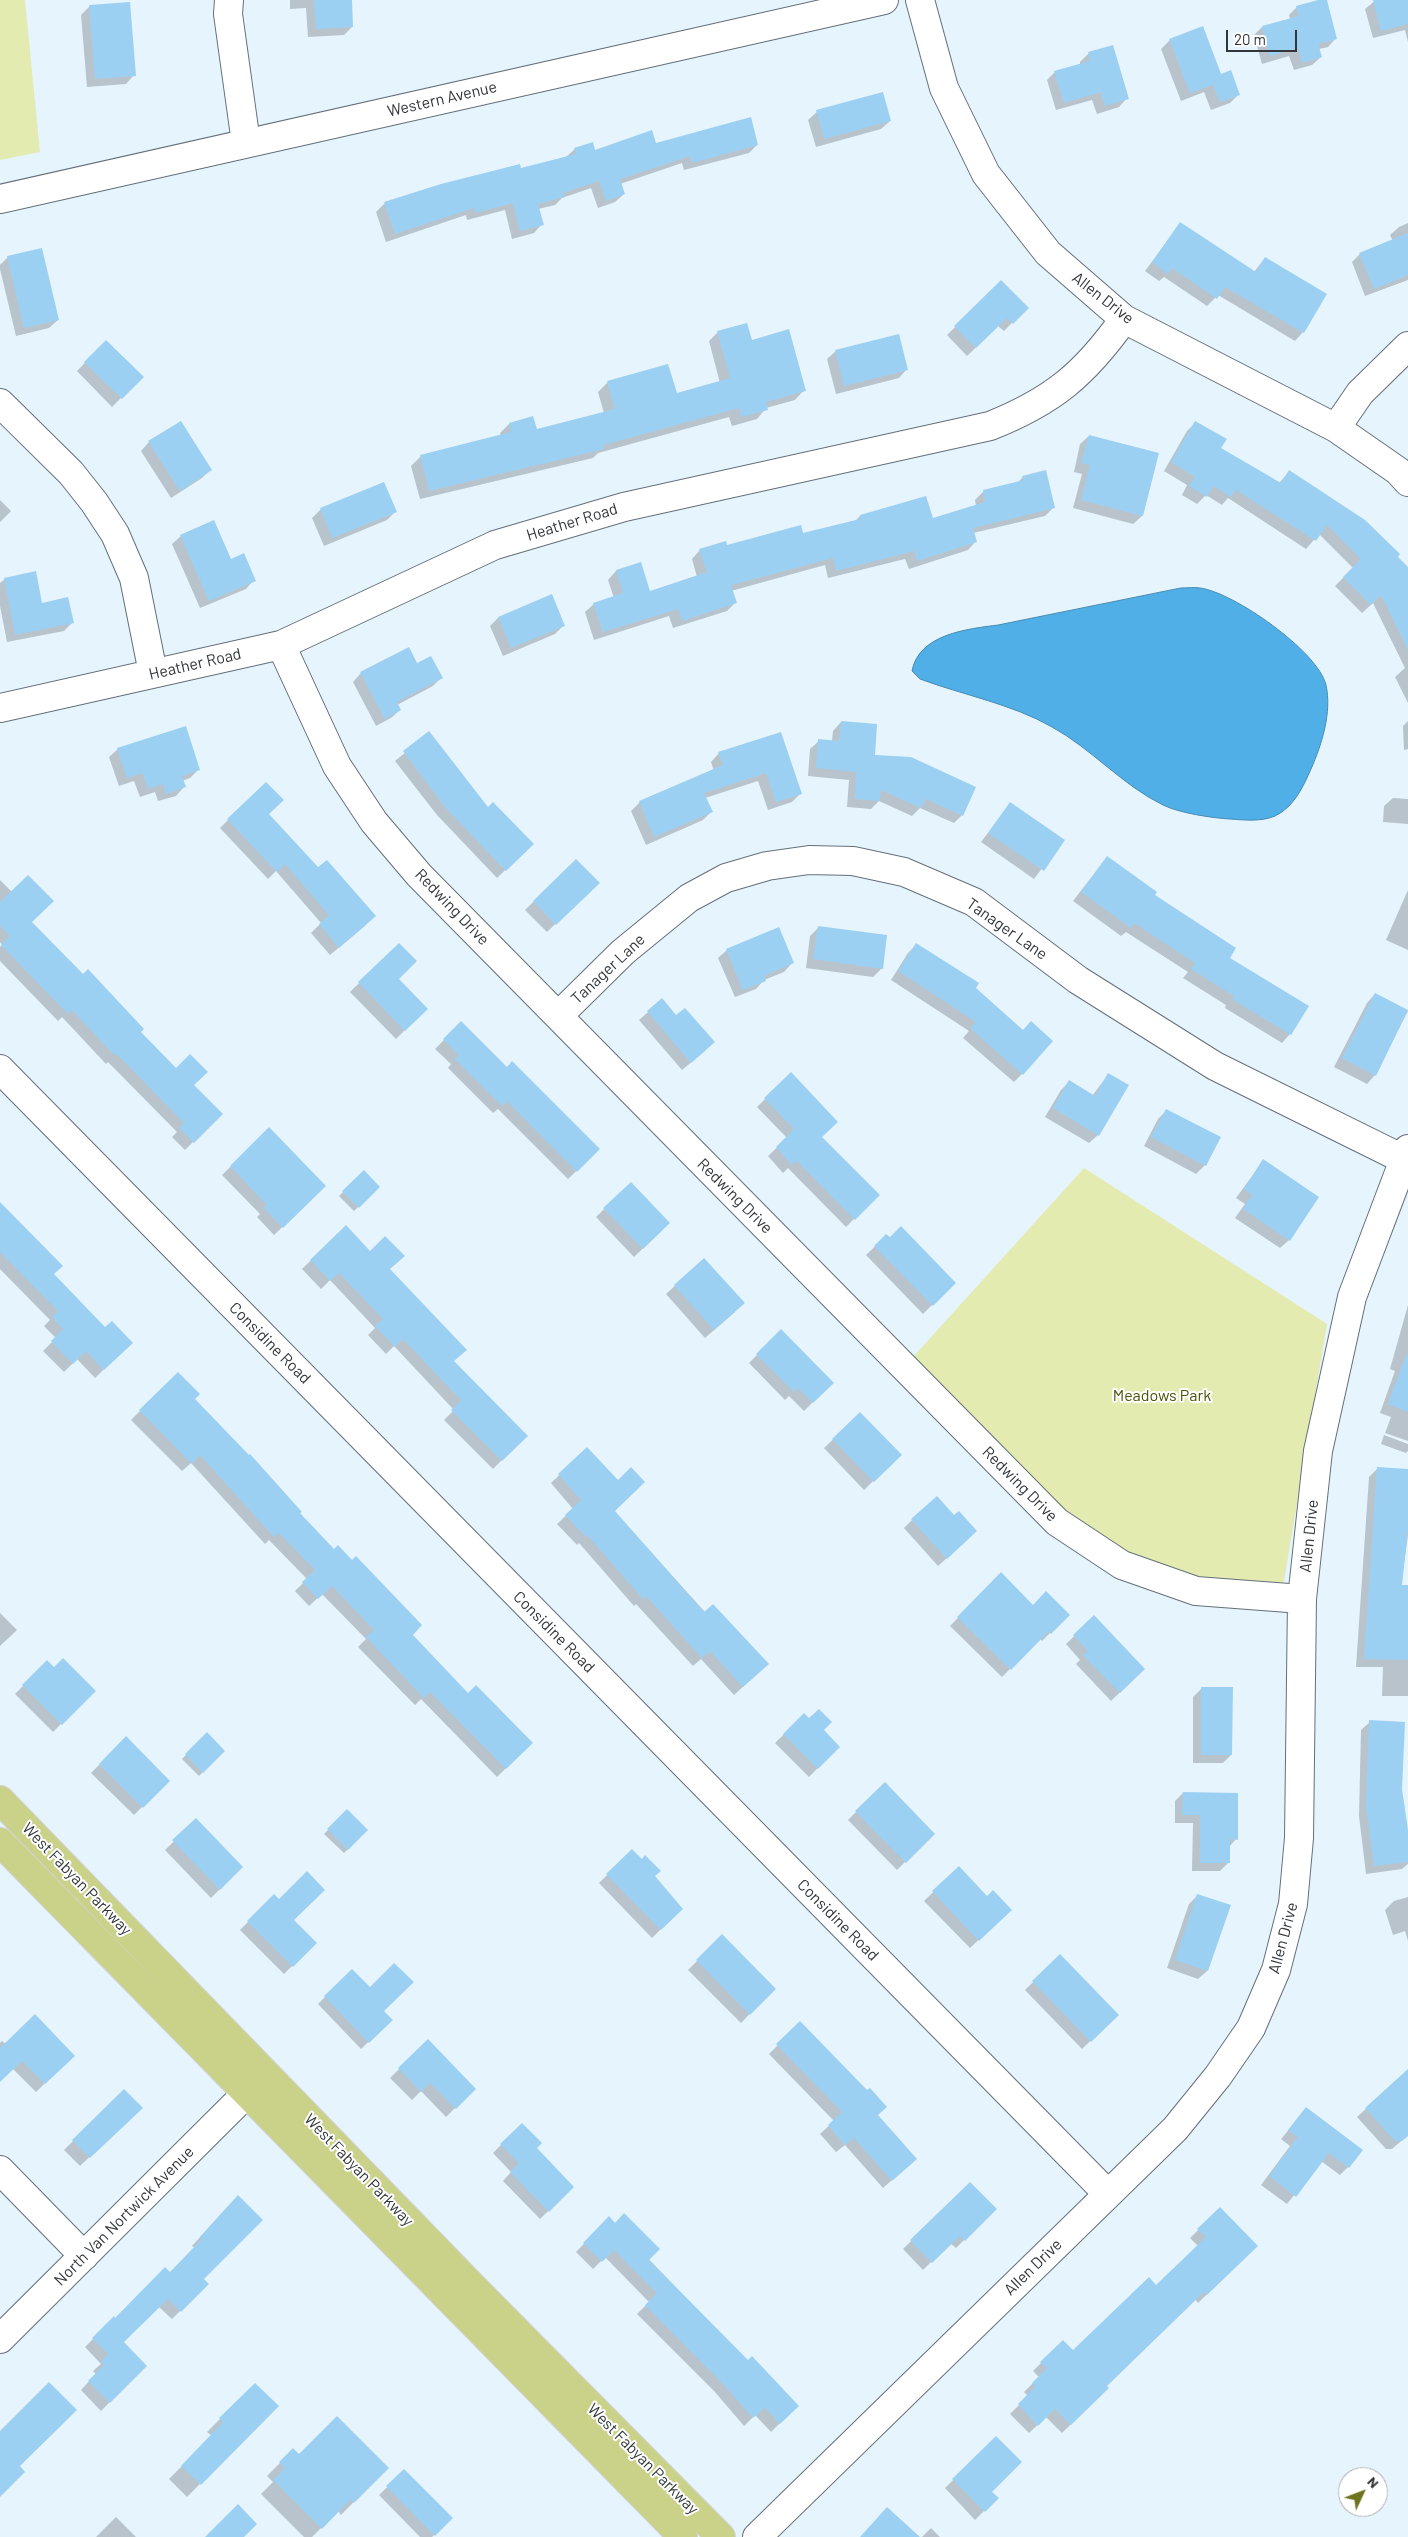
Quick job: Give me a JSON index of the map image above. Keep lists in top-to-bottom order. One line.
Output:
{"streets":{"main road":["West Fabyan Parkway"],"street":["Western Avenue","Allen Drive","Heather Road","Redwing Drive","Tanager Lane","Considine Road","North Van Nortwick Avenue"]},"crossings":[["Allen Drive","Heather Road"],["Allen Drive","Redwing Drive"],["Allen Drive","Tanager Lane"],["Allen Drive","Considine Road"],["Heather Road","Redwing Drive"],["Redwing Drive","Tanager Lane"],["West Fabyan Parkway","North Van Nortwick Avenue"]],"parks":["Meadows Park"],"scale_bar":"20 m","north":"top right"}
